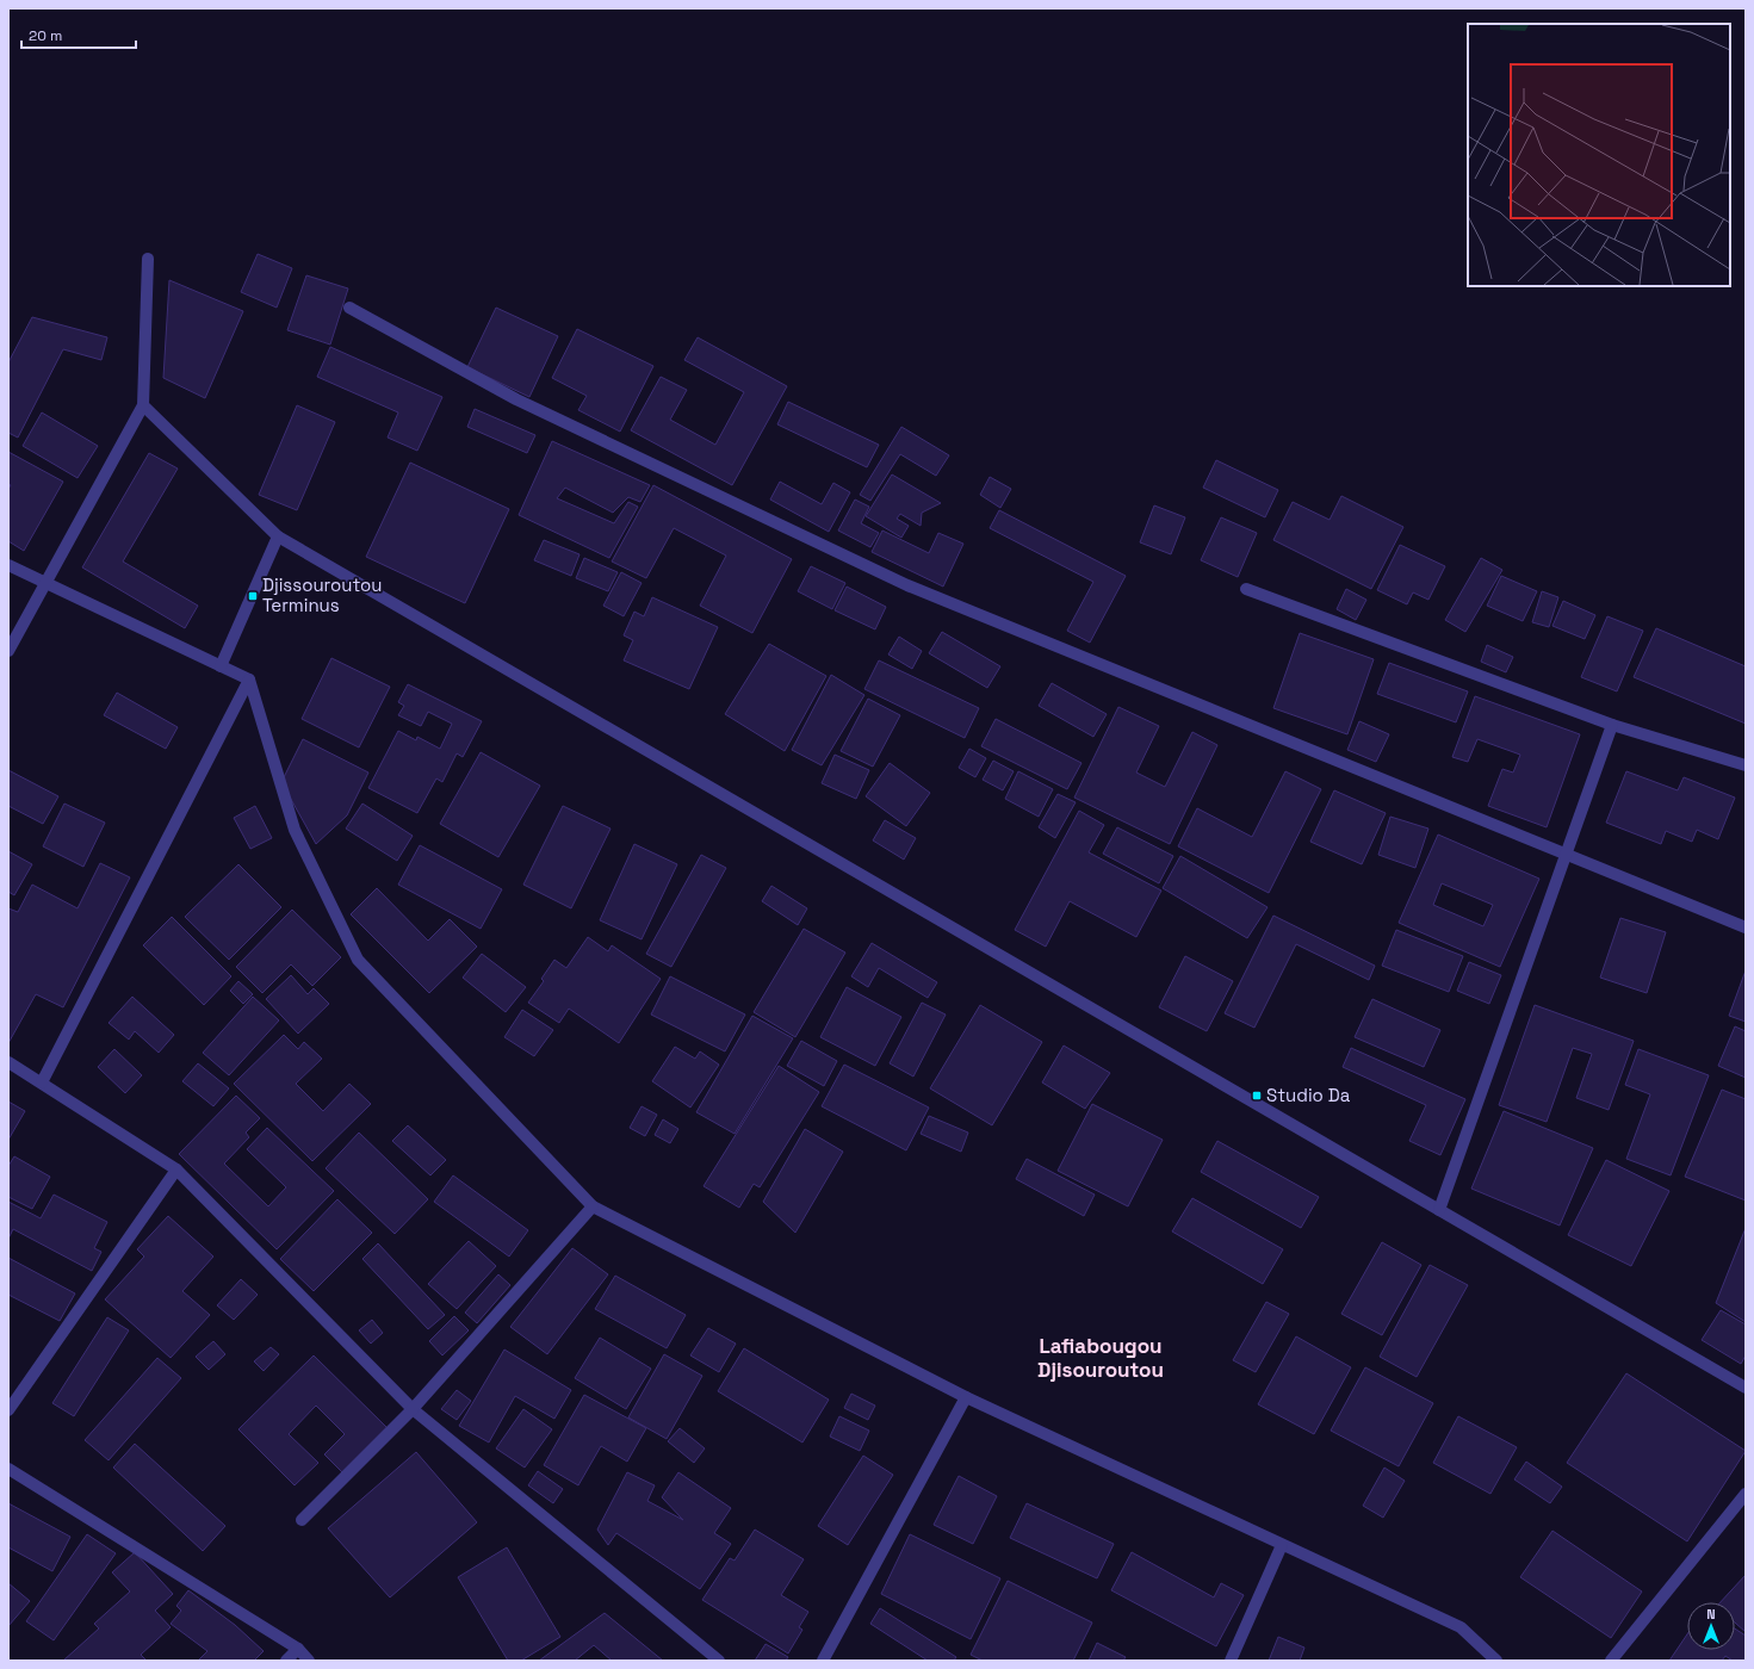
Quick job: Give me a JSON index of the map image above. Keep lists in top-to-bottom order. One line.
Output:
{"districts":["Lafiabougou Djisouroutou"],"places":{"transit":["Djissouroutou Terminus","Studio Da"]},"scale_bar":"20 m","north":"top"}
